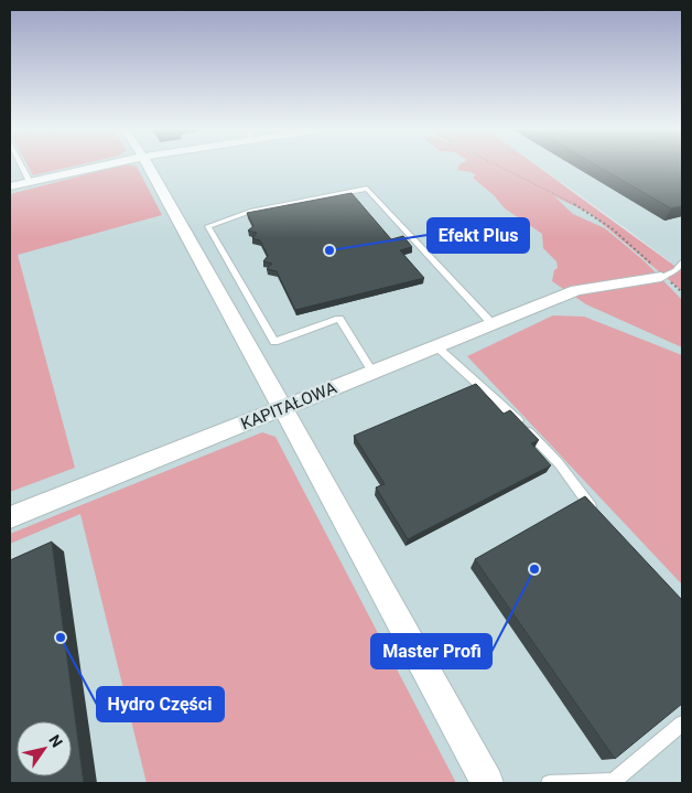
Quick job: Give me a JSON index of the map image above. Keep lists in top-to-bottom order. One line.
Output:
{"streets":{"street":["KAPITAŁOWA"]},"places":["Efekt Plus","Master Profi","Hydro Części"],"north":"top right"}
